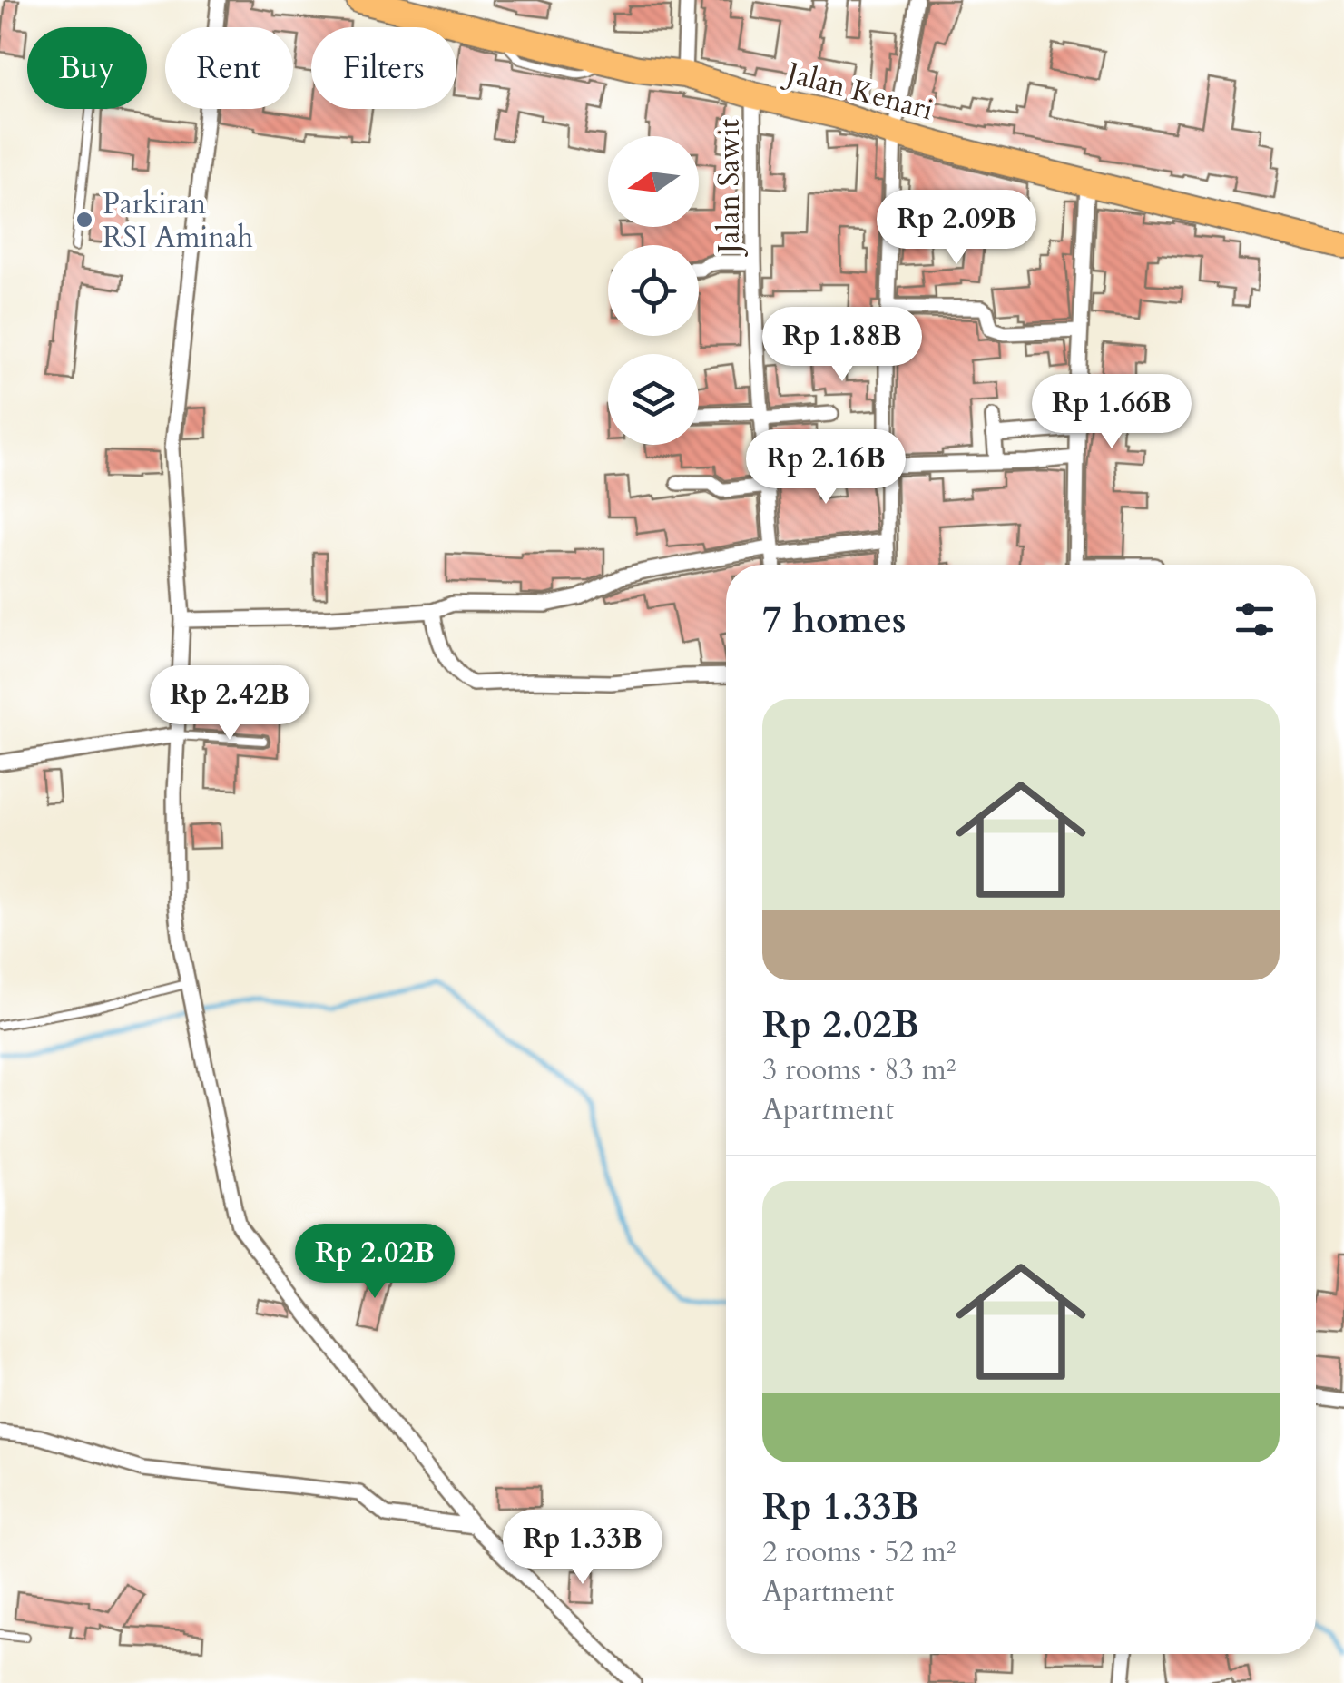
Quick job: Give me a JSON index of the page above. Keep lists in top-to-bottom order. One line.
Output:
{"streets":{"highway":["Jalan Kenari"],"street":["Jalan Sawit"]},"crossings":[["Jalan Kenari","Jalan Sawit"]],"places":["Parkiran RSI Aminah"],"north":"left","page":{"chip":["Buy","Rent","Filters"],"price":["Rp 2.09B","Rp 1.88B","Rp 1.66B","Rp 2.16B","Rp 2.42B","Rp 2.02B","Rp 1.33B"],"heading":"7 homes","list":[{"name":"Rp 2.02B","note":"3 rooms · 83 m² · Apartment"},{"name":"Rp 1.33B","note":"2 rooms · 52 m² · Apartment"}]}}
